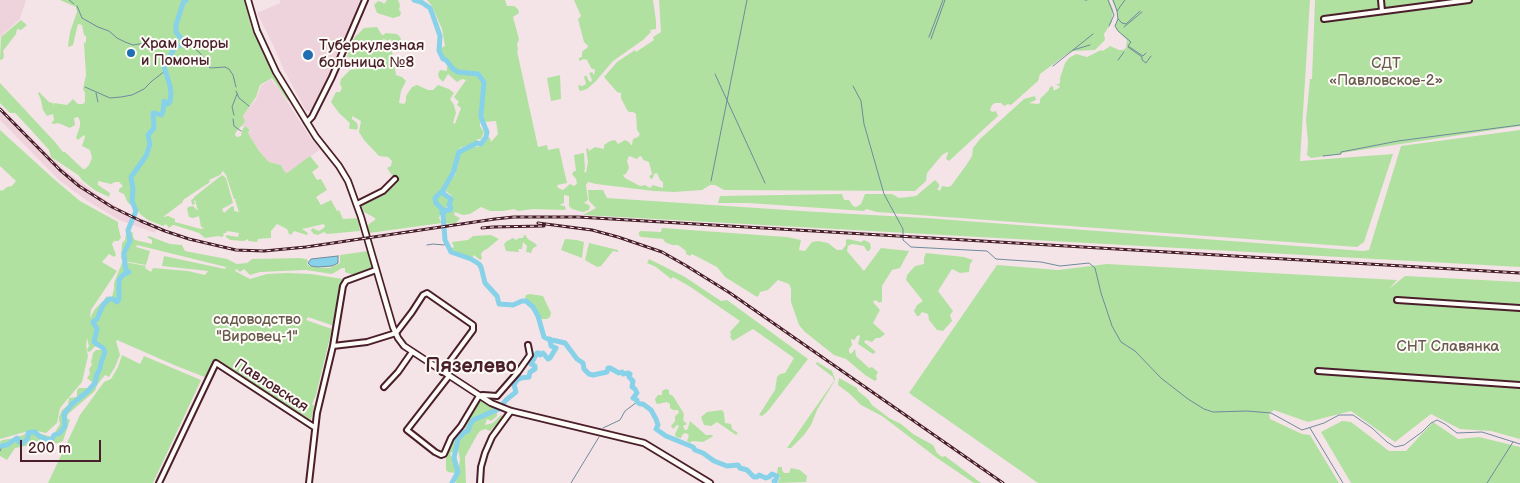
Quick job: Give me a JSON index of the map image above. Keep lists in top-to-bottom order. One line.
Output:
{"streets":{"street":["Павловская"]},"districts":["Пязелево"],"parks":["СДТ «Павловское-2»","садоводство \"Вировец-1\"","СНТ Славянка"],"places":["Храм Флоры и Помоны","Туберкулезная больница №8"],"scale_bar":"200 m"}
